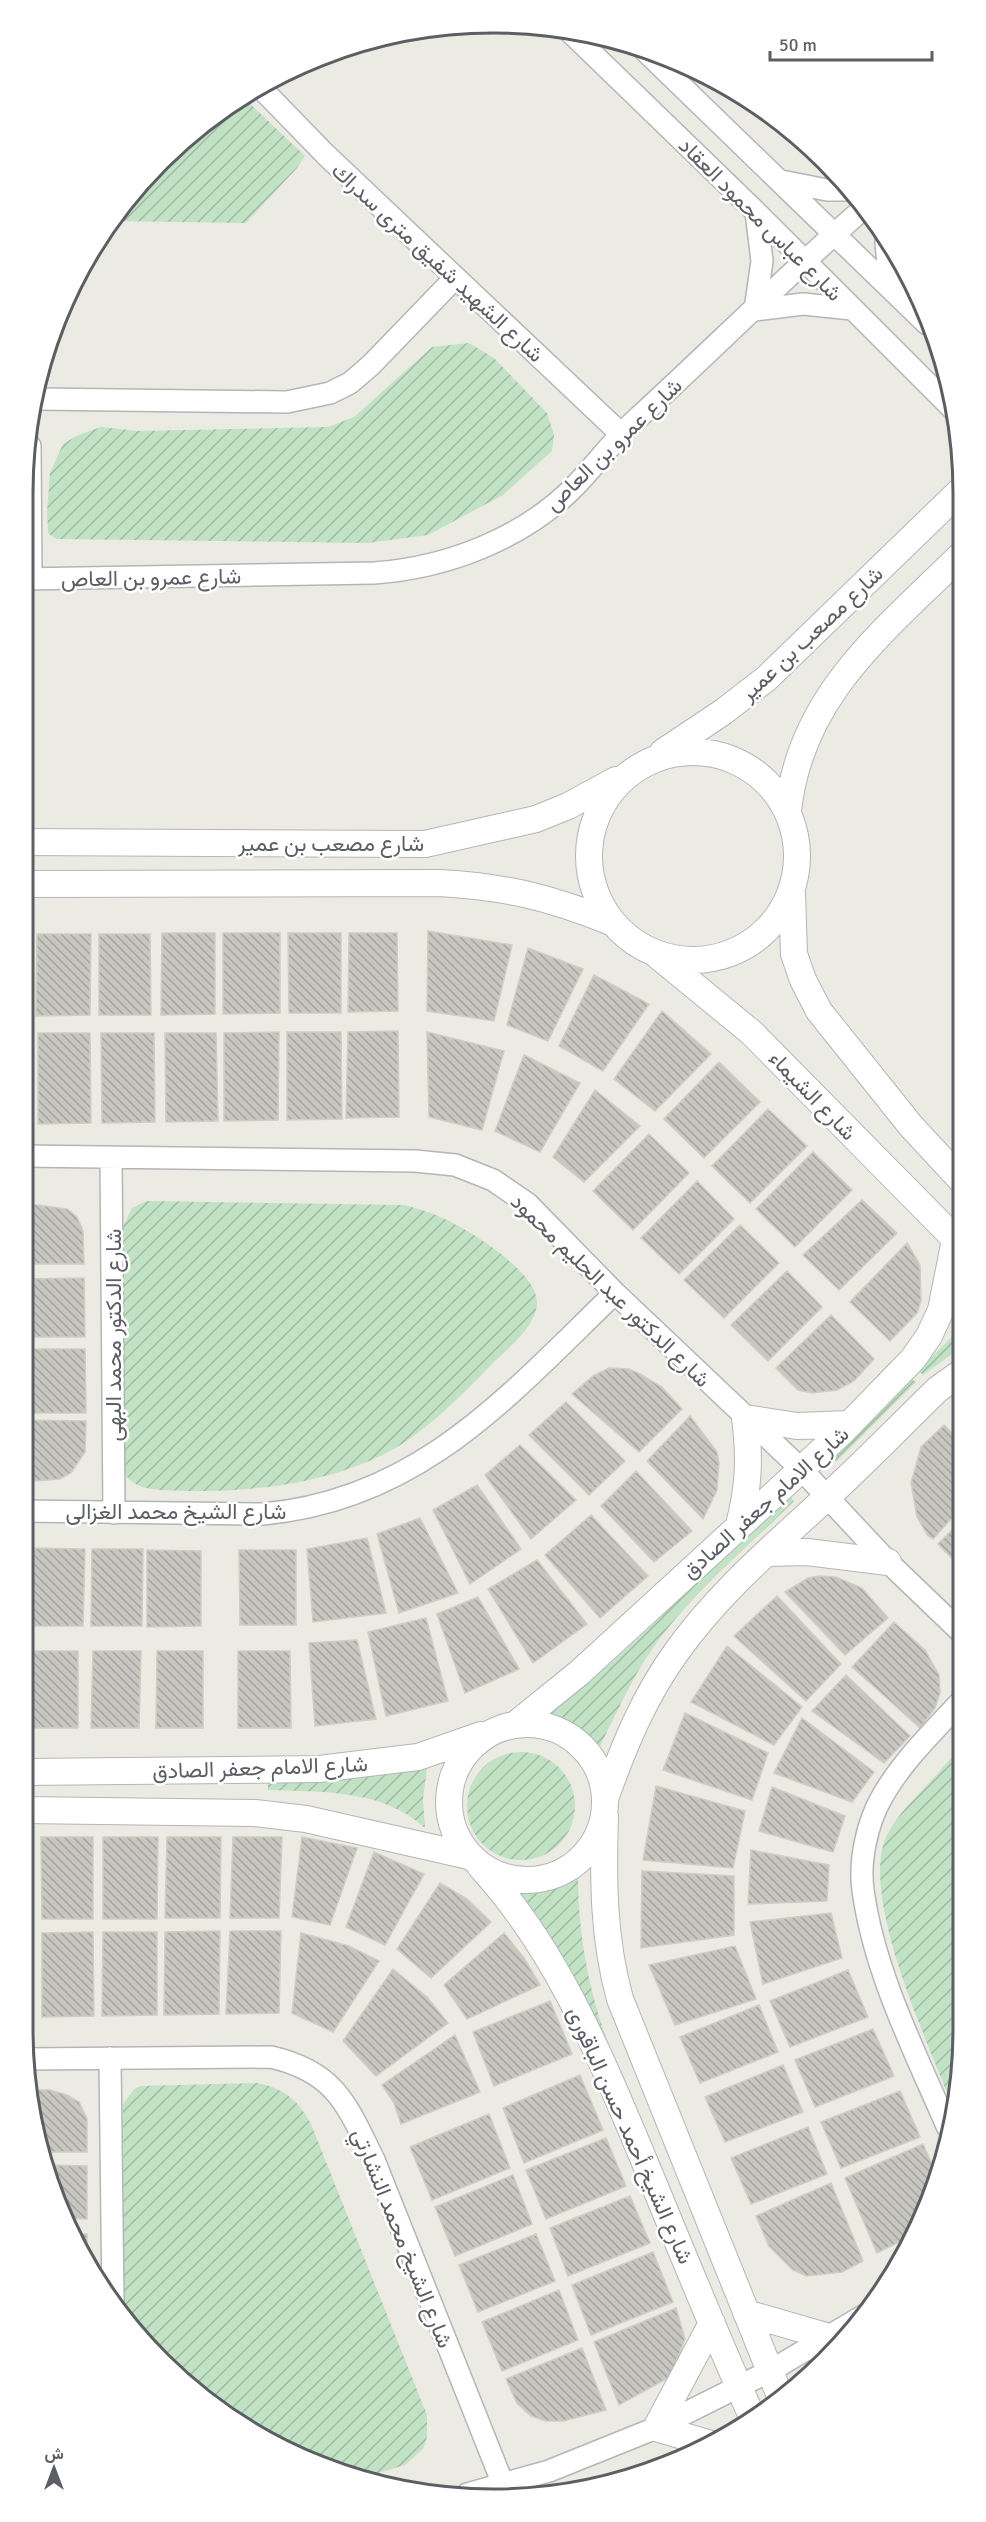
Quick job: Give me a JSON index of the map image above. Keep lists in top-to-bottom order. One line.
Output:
{"streets":{"street":["شارع عباس محمود العقاد","شارع الشهيد شفيق مترى سدراك","شارع عمرو بن العاص","شارع مصعب بن عمير","شارع الشيماء","شارع الدكتور عبد الحليم محمود","شارع الدكتور محمد البهى","شارع الامام جعفر الصادق","شارع الشيخ محمد الغزالى","شارع الشيخ أحمد حسن الباقورى","شارع الشيخ محمد النشارتي"]},"crossings":[["شارع عباس محمود العقاد","شارع عمرو بن العاص"],["شارع الشهيد شفيق مترى سدراك","شارع عمرو بن العاص"],["شارع مصعب بن عمير","شارع الشيماء"],["شارع الدكتور عبد الحليم محمود","شارع الدكتور محمد البهى"],["شارع الدكتور عبد الحليم محمود","شارع الامام جعفر الصادق"],["شارع الدكتور عبد الحليم محمود","شارع الشيخ محمد الغزالى"],["شارع الدكتور محمد البهى","شارع الشيخ محمد الغزالى"],["شارع الامام جعفر الصادق","شارع الشيخ أحمد حسن الباقورى"]],"scale_bar":"50 m","north":"top"}
